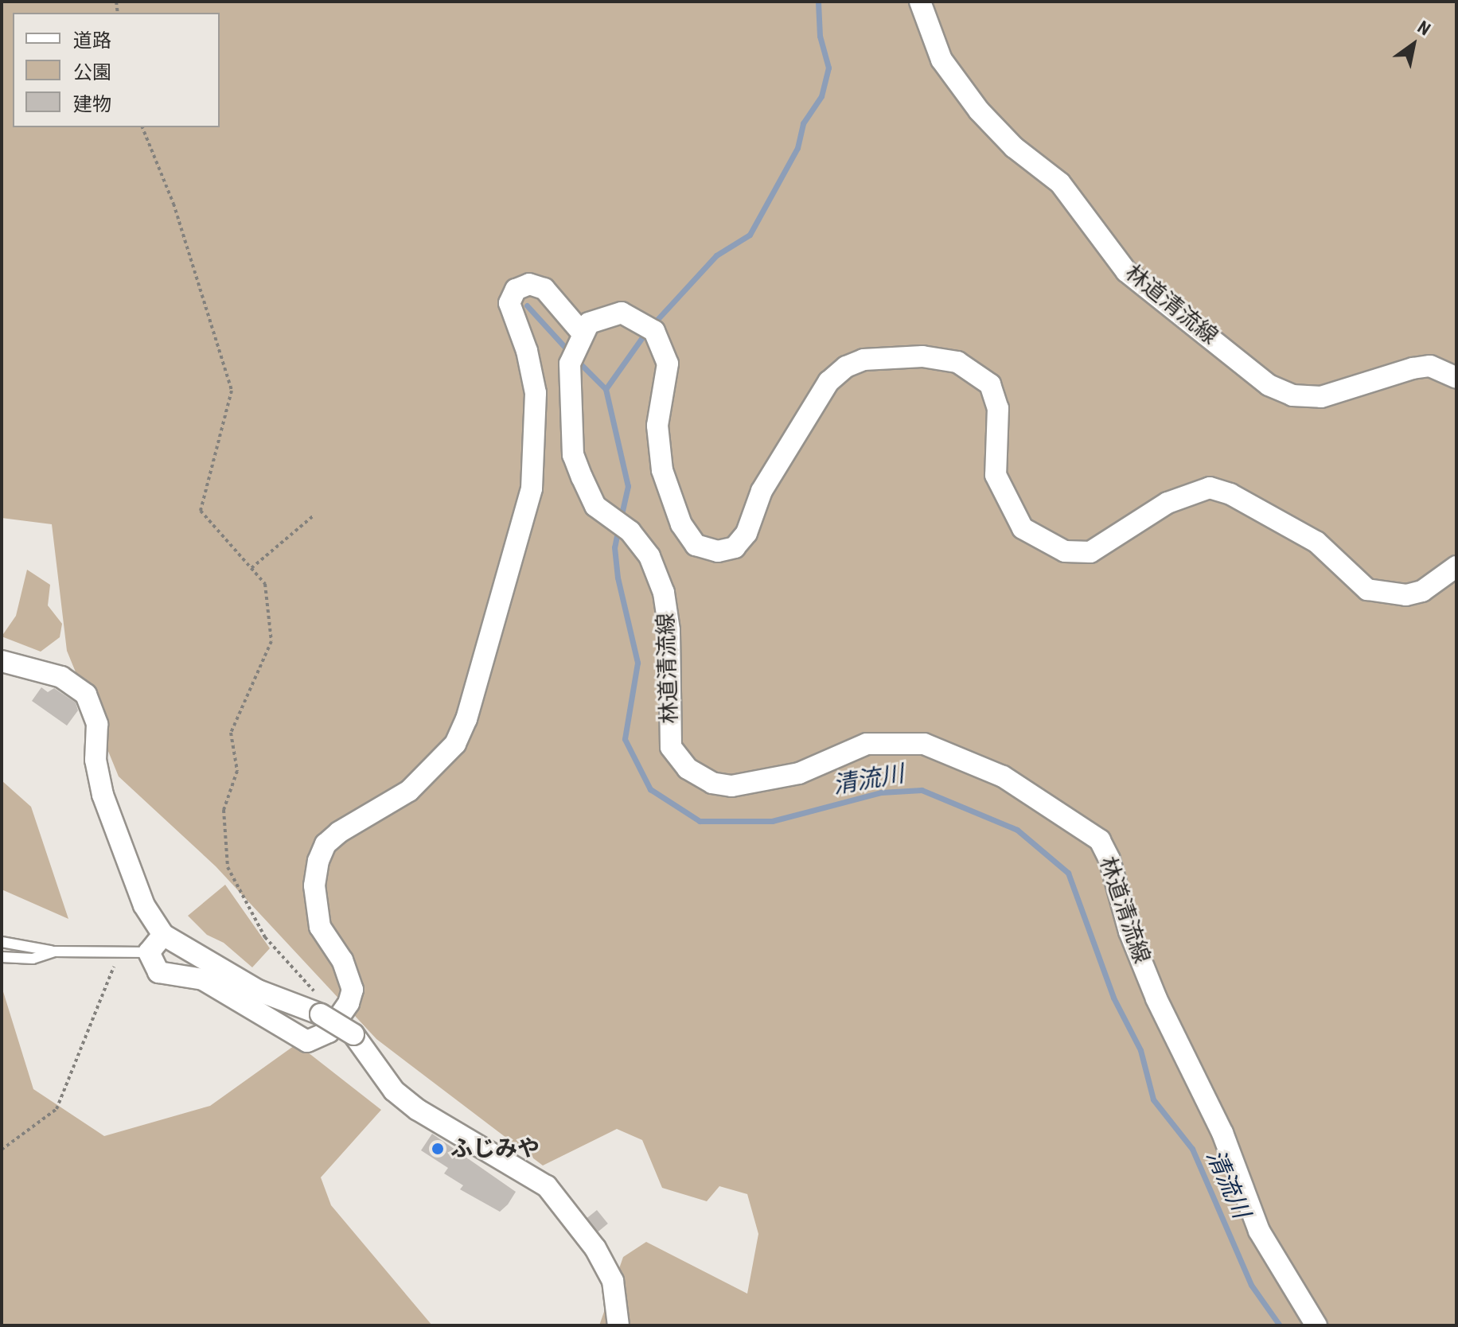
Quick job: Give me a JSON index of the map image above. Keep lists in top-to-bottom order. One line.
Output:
{"streets":{"street":["林道清流線"]},"water":["清流川"],"places":["ふじみや"],"legend":["道路","公園","建物"],"north":"top right"}
